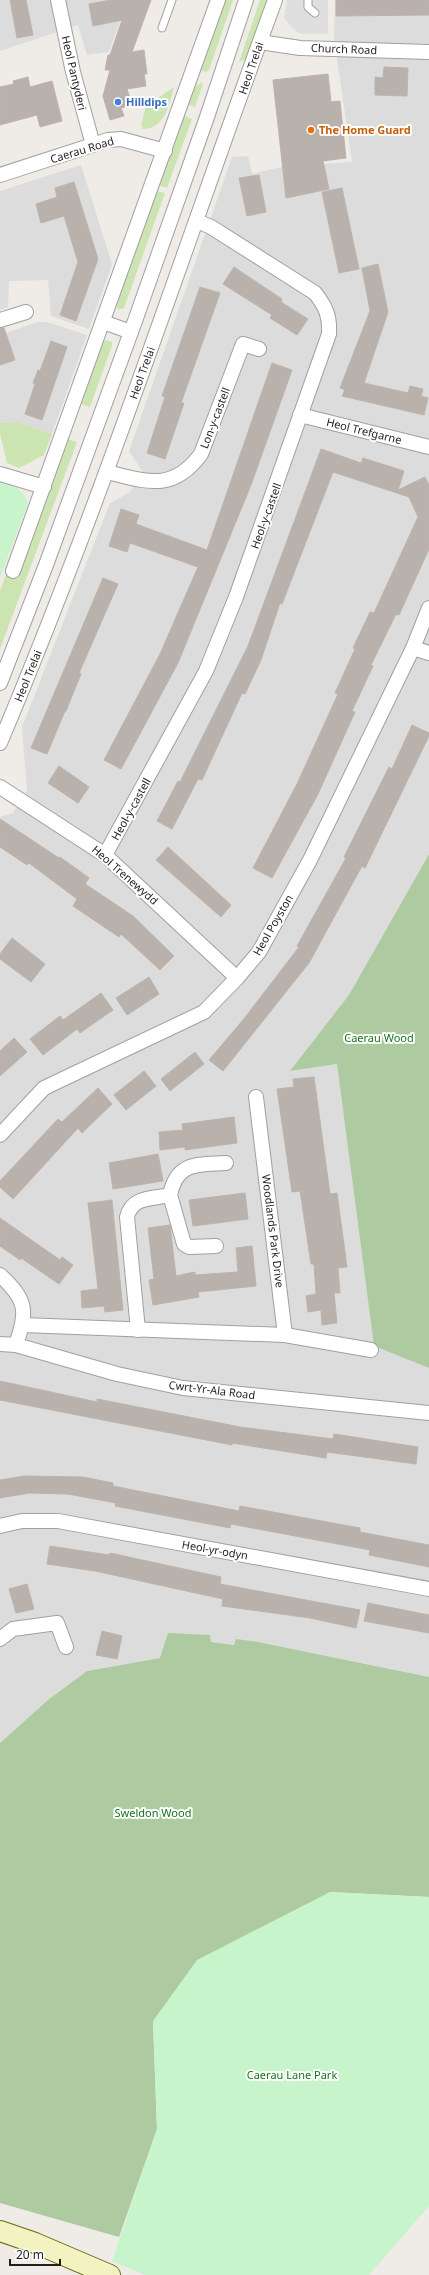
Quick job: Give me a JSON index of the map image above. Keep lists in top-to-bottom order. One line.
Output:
{"streets":{"street":["Church Road","Heol Trelai","Heol Pantyderi","Caerau Road","Lon-y-castell","Heol Trefgarne","Heol-y-castell","Heol Trenewydd","Heol Poyston","Woodlands Park Drive","Cwrt-Yr-Ala Road","Heol-yr-odyn"]},"crossings":[["Church Road","Heol Trelai"],["Heol Trelai","Lon-y-castell"],["Heol Trelai","Heol-y-castell"],["Heol Pantyderi","Caerau Road"],["Heol Trefgarne","Heol-y-castell"],["Heol-y-castell","Heol Trenewydd"],["Heol Trenewydd","Heol Poyston"]],"parks":["Caerau Wood","Sweldon Wood","Caerau Lane Park"],"places":["Hilldips","The Home Guard"],"scale_bar":"20 m"}
